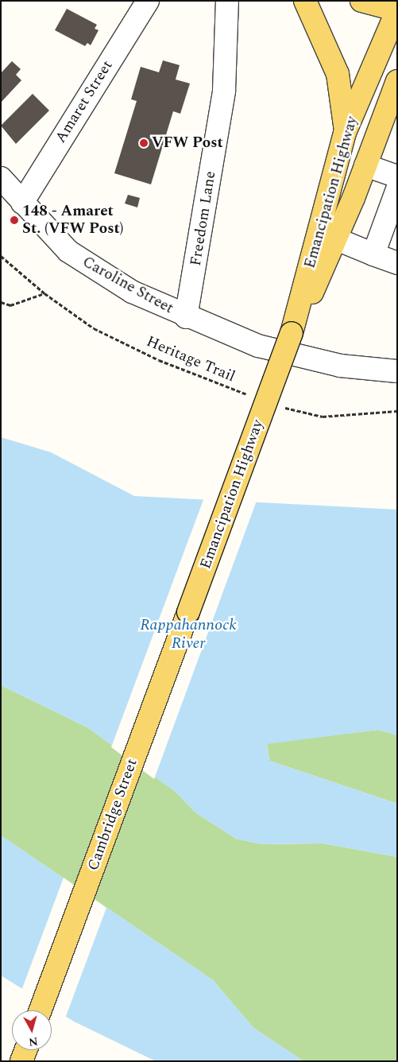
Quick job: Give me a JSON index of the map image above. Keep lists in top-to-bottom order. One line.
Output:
{"streets":{"main road":["Emancipation Highway","Cambridge Street"],"street":["Amaret Street","Freedom Lane","Caroline Street"],"path":["Heritage Trail"]},"crossings":[["Amaret Street","Caroline Street"],["Emancipation Highway","Cambridge Street"],["Freedom Lane","Caroline Street"]],"water":["Rappahannock River"],"places":["VFW Post","148 - Amaret St. (VFW Post)"],"north":"bottom"}
